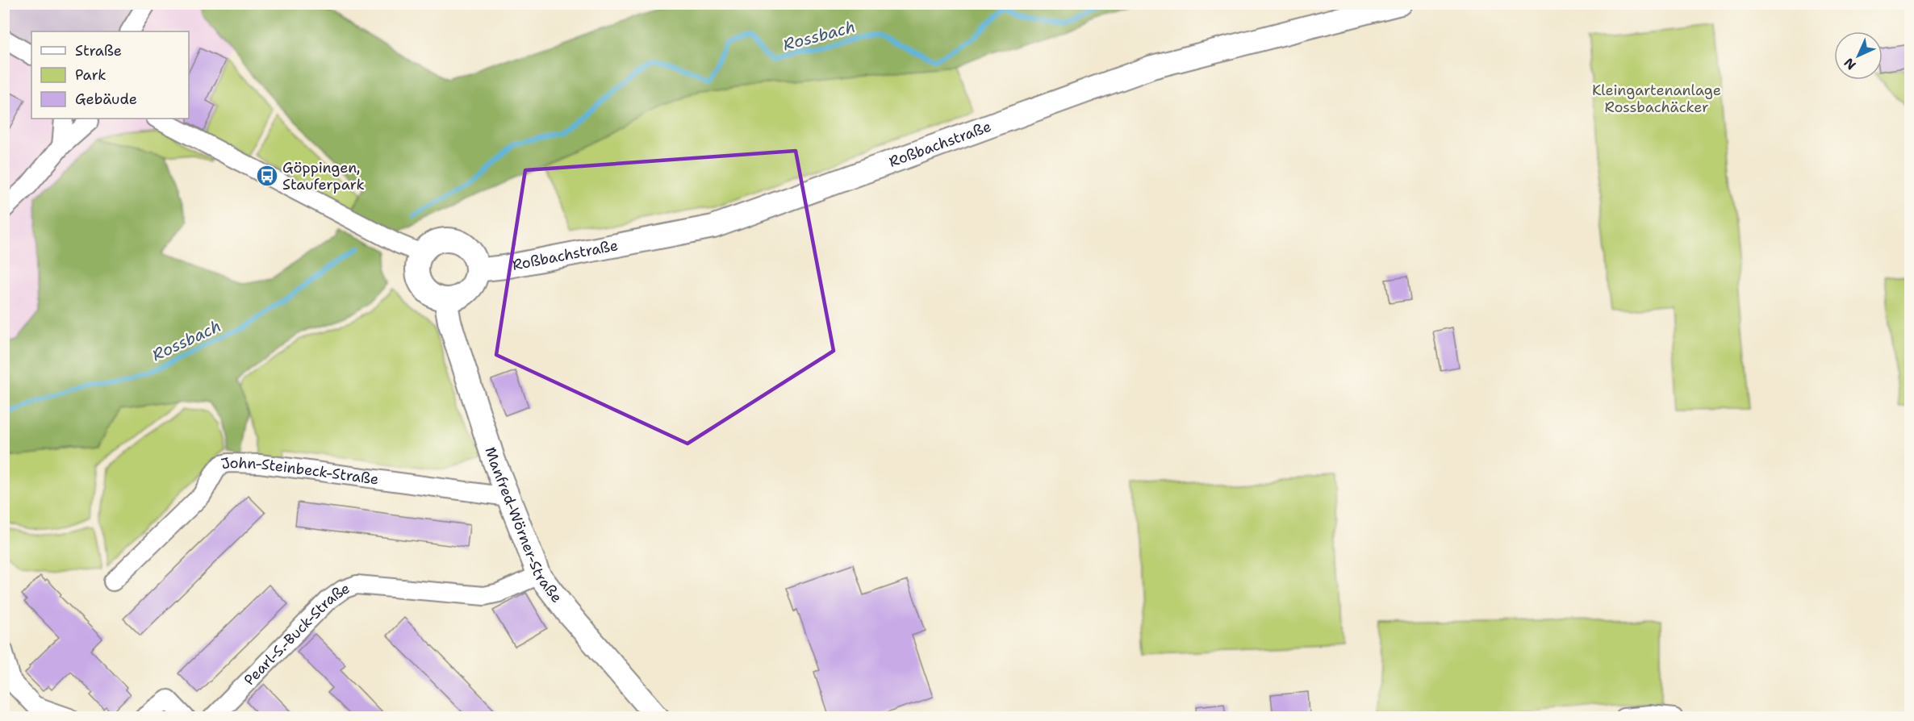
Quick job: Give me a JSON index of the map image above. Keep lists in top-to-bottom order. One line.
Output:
{"streets":{"street":["Roßbachstraße","John-Steinbeck-Straße","Manfred-Wörner-Straße","Pearl-S.-Buck-Straße"]},"crossings":[["Roßbachstraße","Manfred-Wörner-Straße"],["John-Steinbeck-Straße","Manfred-Wörner-Straße"],["Manfred-Wörner-Straße","Pearl-S.-Buck-Straße"]],"water":["Rossbach"],"parks":["Kleingartenanlage Rossbachäcker"],"places":{"bus stop":["Göppingen, Stauferpark"]},"legend":["Straße","Park","Gebäude"],"north":"bottom left"}
